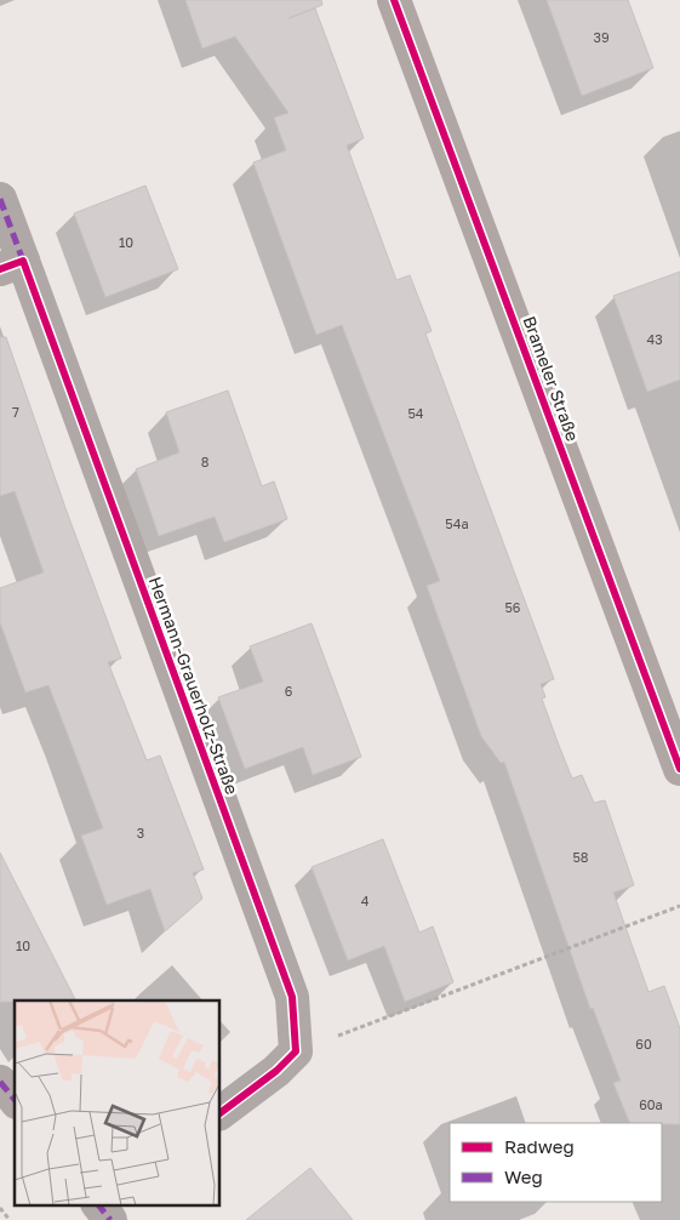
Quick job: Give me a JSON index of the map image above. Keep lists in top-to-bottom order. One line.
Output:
{"streets":{"street":["Brameler Straße","Hermann-Grauerholz-Straße"]},"house_numbers":["39","10","43","7","54","8","54a","56","6","3","58","4","10","60","60a"],"legend":["Radweg","Weg"]}
